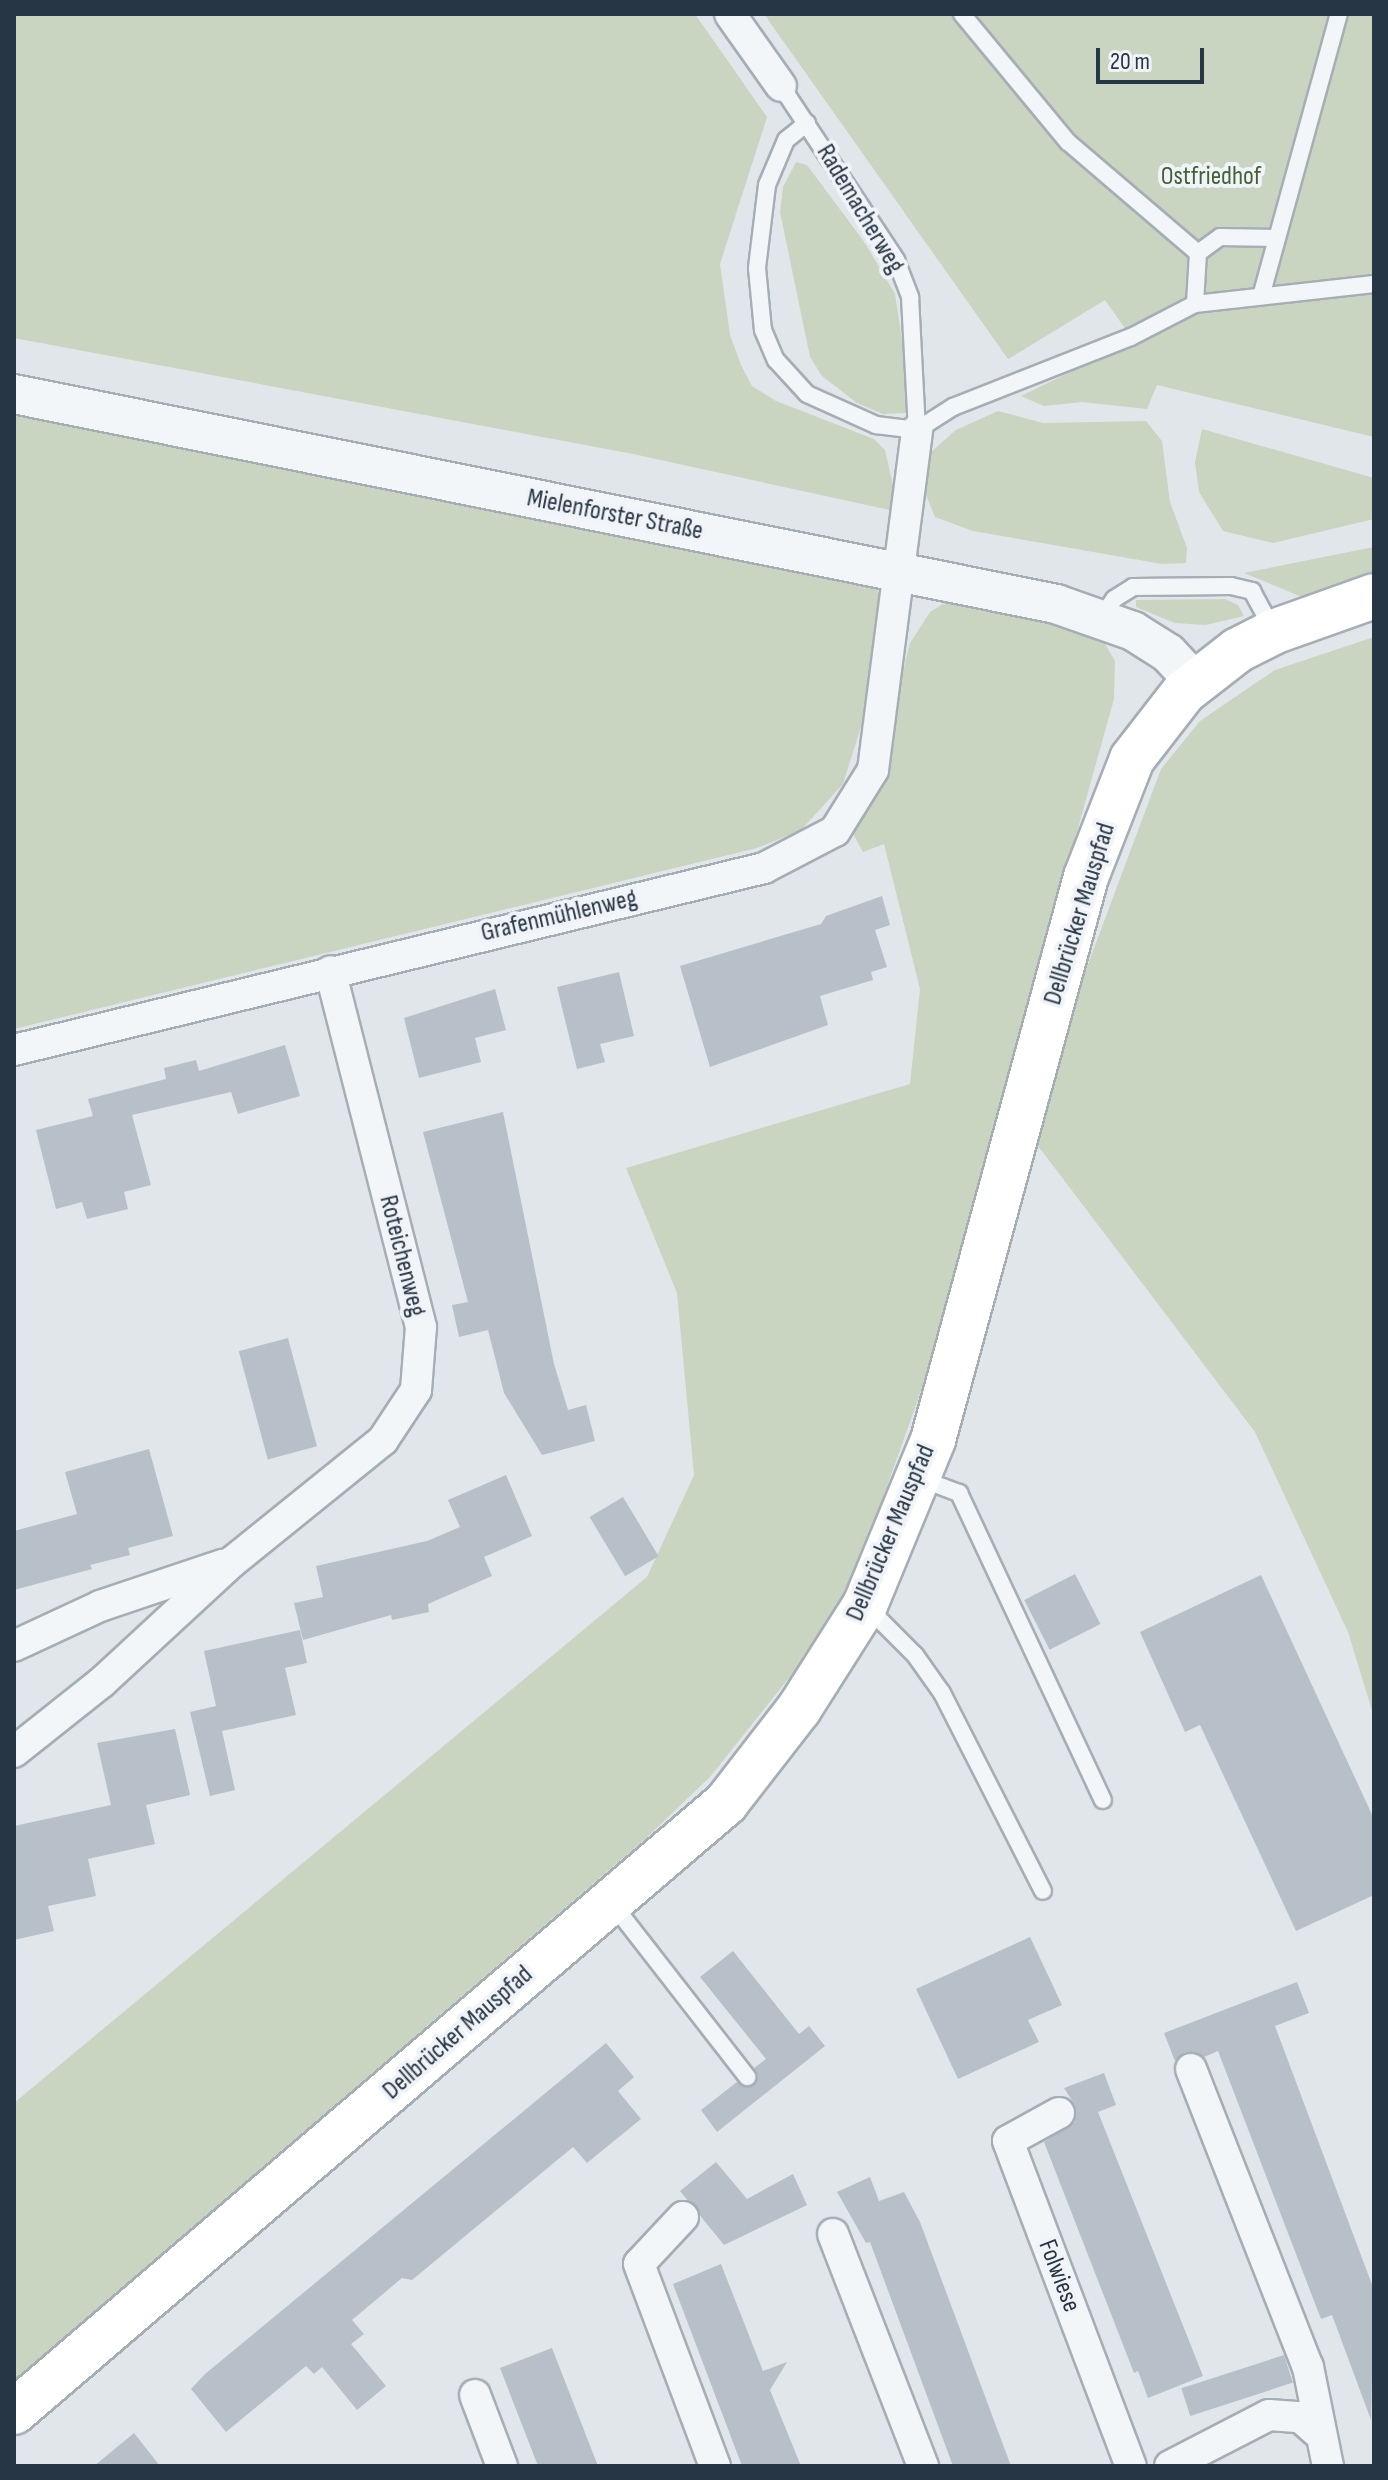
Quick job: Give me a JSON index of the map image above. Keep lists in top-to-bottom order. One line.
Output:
{"streets":{"main road":["Dellbrücker Mauspfad"],"street":["Rademacherweg","Mielenforster Straße","Grafenmühlenweg","Roteichenweg","Folwiese"]},"crossings":[["Rademacherweg","Mielenforster Straße"],["Rademacherweg","Grafenmühlenweg"],["Mielenforster Straße","Dellbrücker Mauspfad"],["Mielenforster Straße","Grafenmühlenweg"],["Grafenmühlenweg","Roteichenweg"]],"parks":["Ostfriedhof"],"scale_bar":"20 m"}
